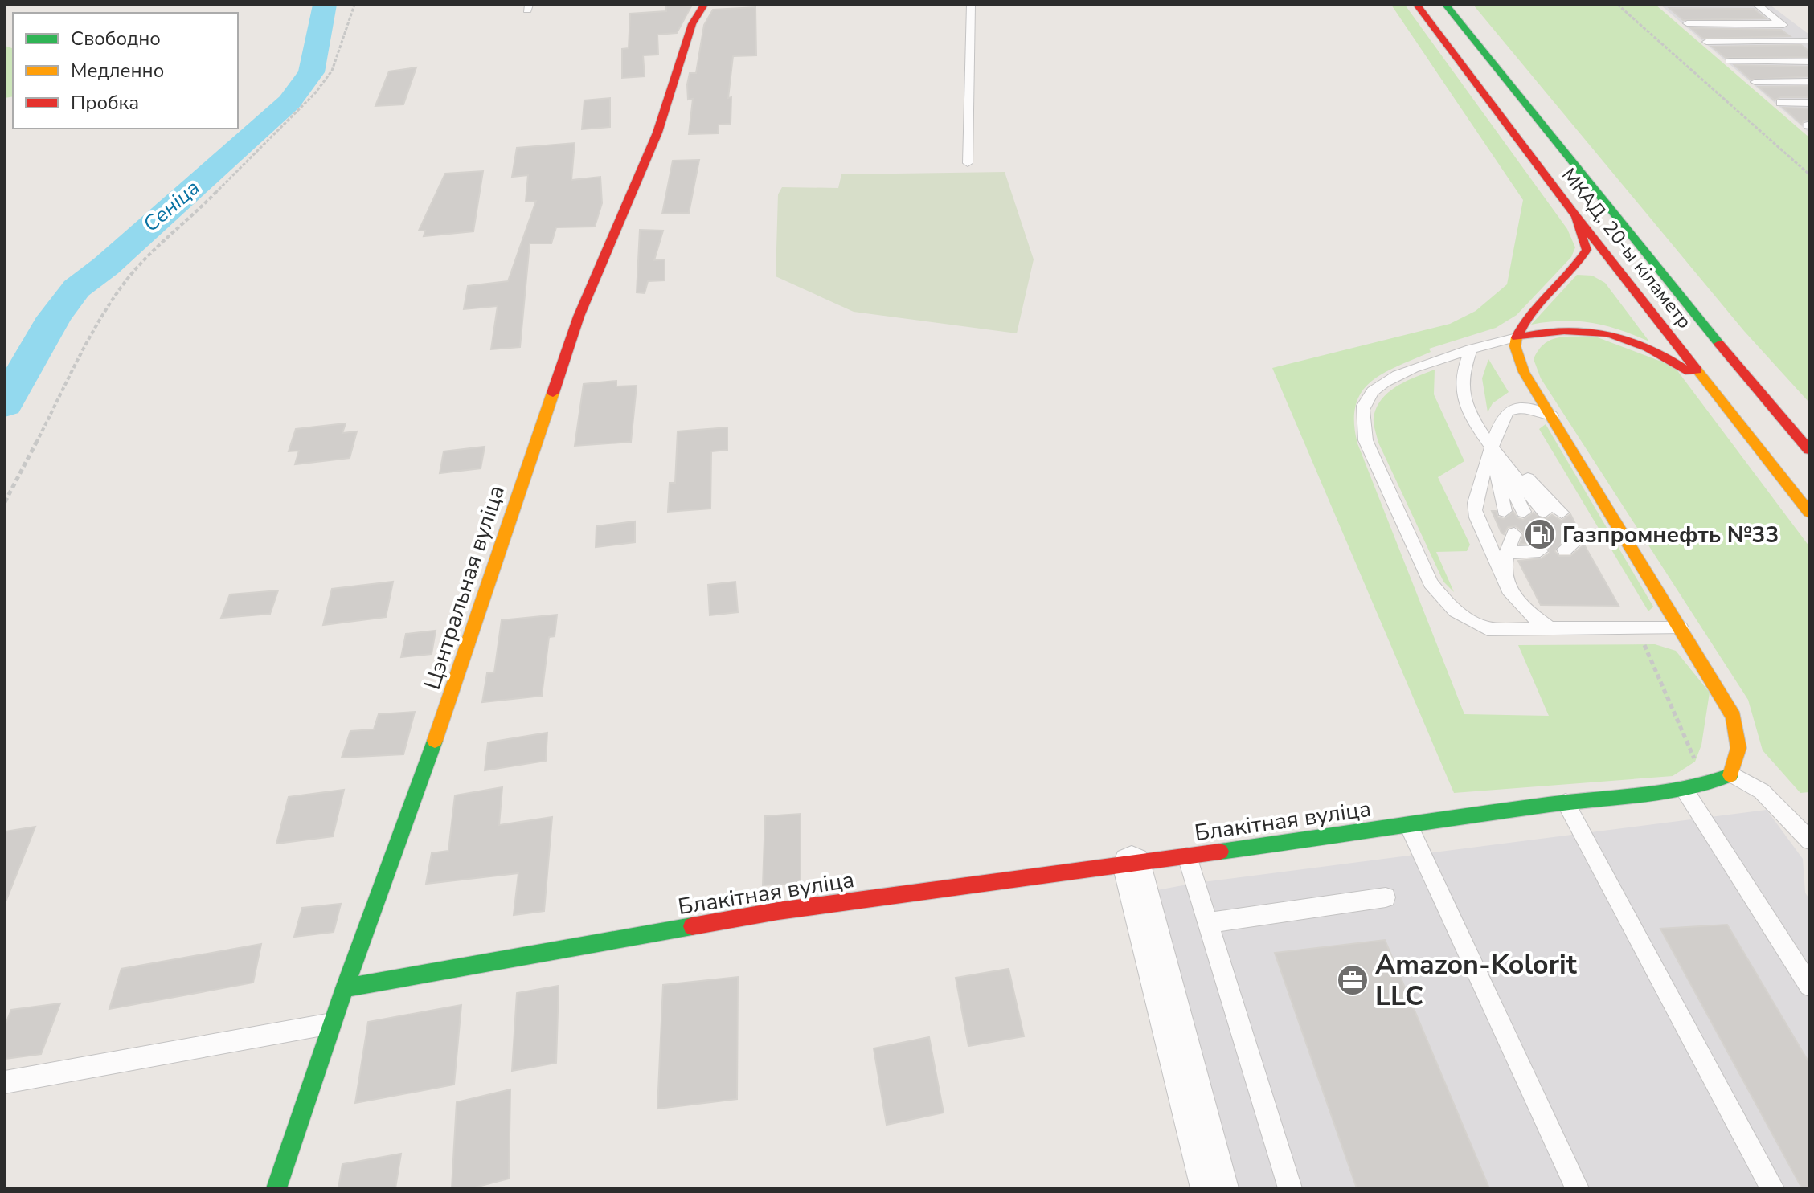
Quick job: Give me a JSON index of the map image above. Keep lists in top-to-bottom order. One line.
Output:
{"streets":{"main road":["МКАД, 20-ы кіламетр","Цэнтральная вуліца","Блакітная вуліца"]},"crossings":[["Цэнтральная вуліца","Блакітная вуліца"]],"water":["Сеніца"],"places":{"fuel station":["Газпромнефть №33"],"office":["Amazon-Kolorit LLC"]},"legend":["Свободно","Медленно","Пробка"]}
